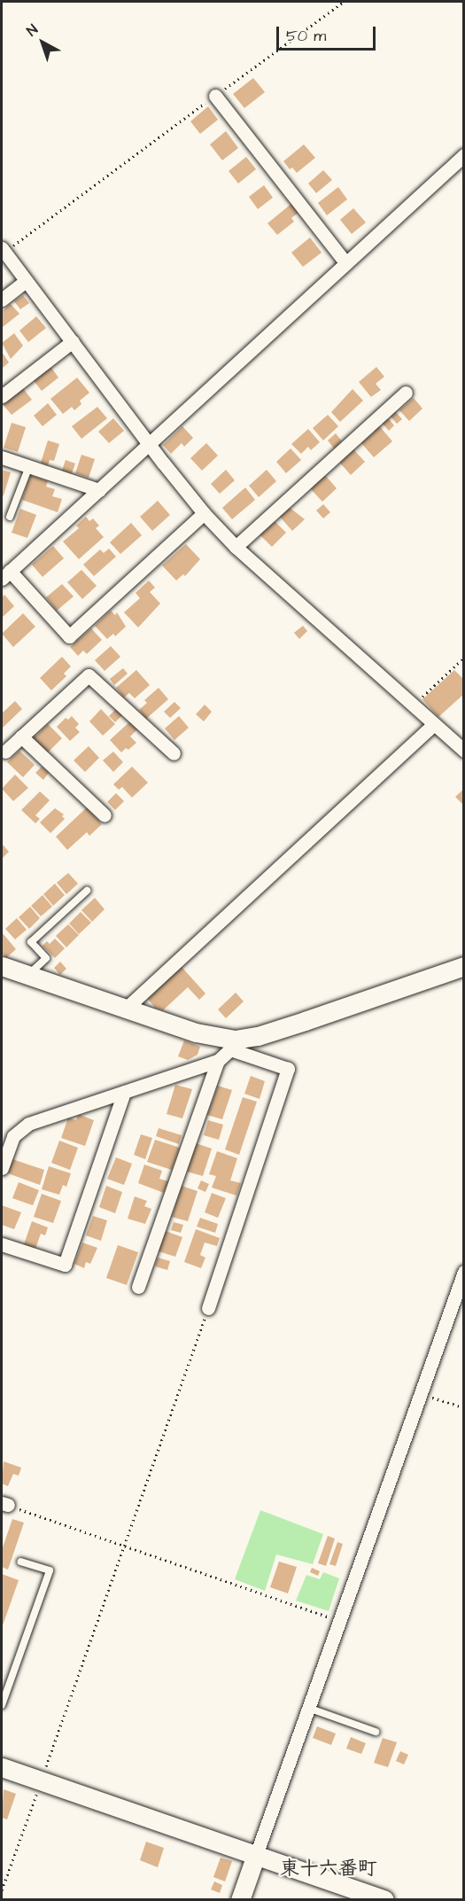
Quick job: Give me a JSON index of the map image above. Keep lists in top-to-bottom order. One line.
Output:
{"districts":["東十六番町"],"scale_bar":"50 m","north":"top left"}
